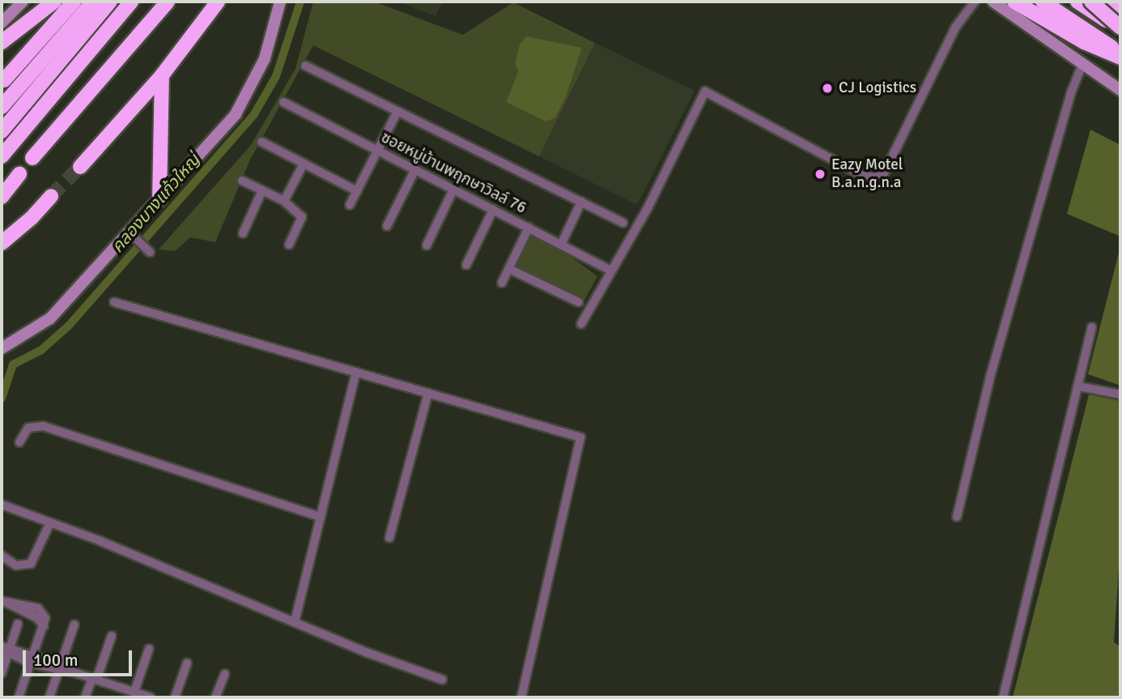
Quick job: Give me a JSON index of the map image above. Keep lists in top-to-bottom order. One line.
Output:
{"streets":{"street":["ซอยหมู่บ้านพฤกษาวิลล์ 76"]},"water":["คลองบางแก้วใหญ่"],"places":["CJ Logistics","Eazy Motel B.a.n.g.n.a"],"scale_bar":"100 m"}
